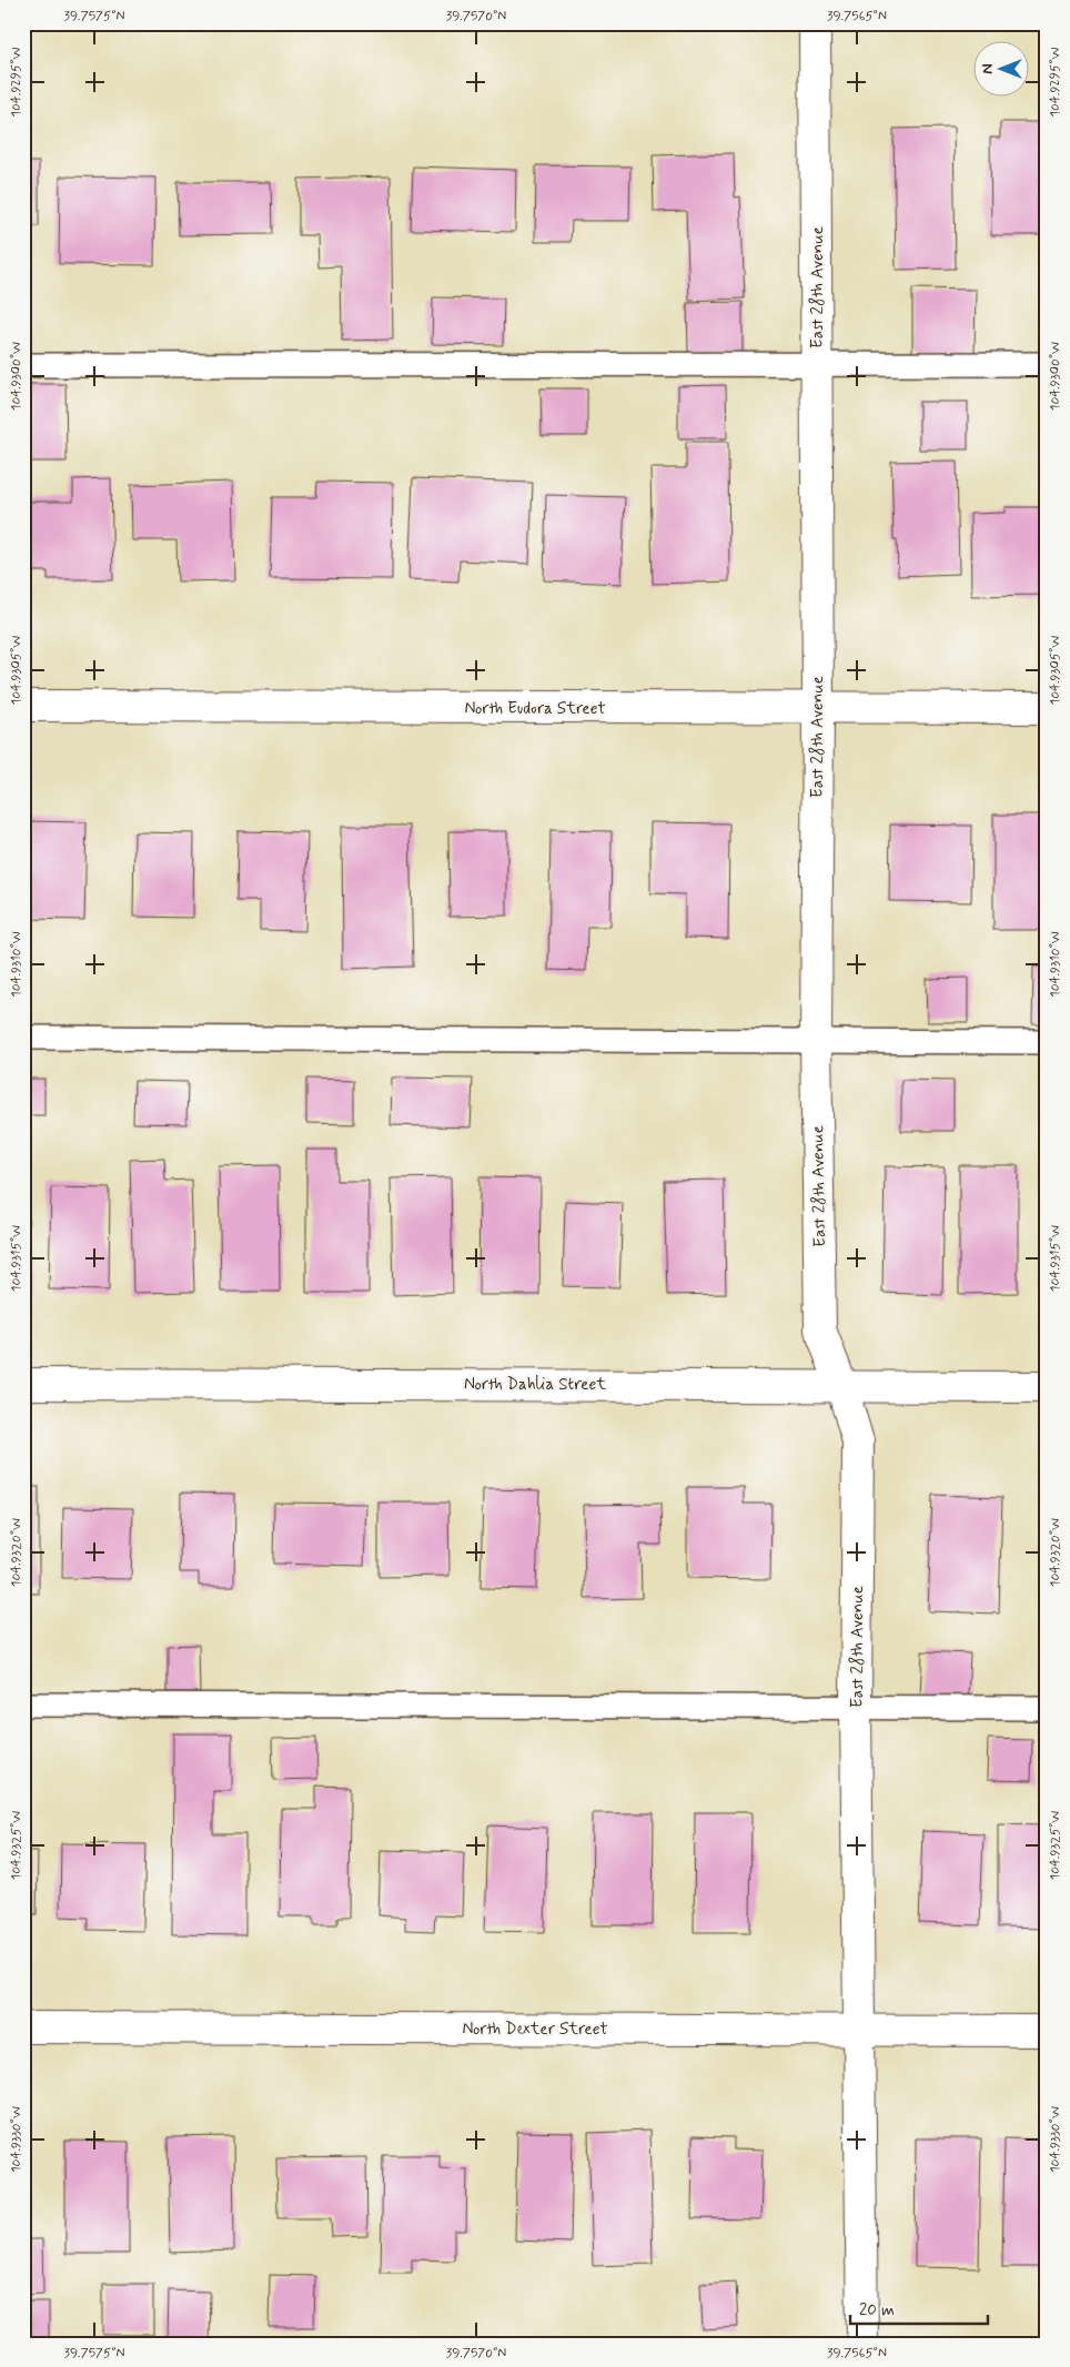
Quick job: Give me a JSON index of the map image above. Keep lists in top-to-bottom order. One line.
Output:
{"streets":{"street":["East 28th Avenue","North Eudora Street","North Dahlia Street","North Dexter Street"]},"crossings":[["East 28th Avenue","North Eudora Street"],["East 28th Avenue","North Dahlia Street"],["East 28th Avenue","North Dexter Street"]],"scale_bar":"20 m","north":"left","coordinates":["39.7575°N","39.7570°N","39.7565°N","104.9295°W","104.9300°W","104.9305°W","104.9310°W","104.9315°W","104.9320°W","104.9325°W","104.9330°W"]}
